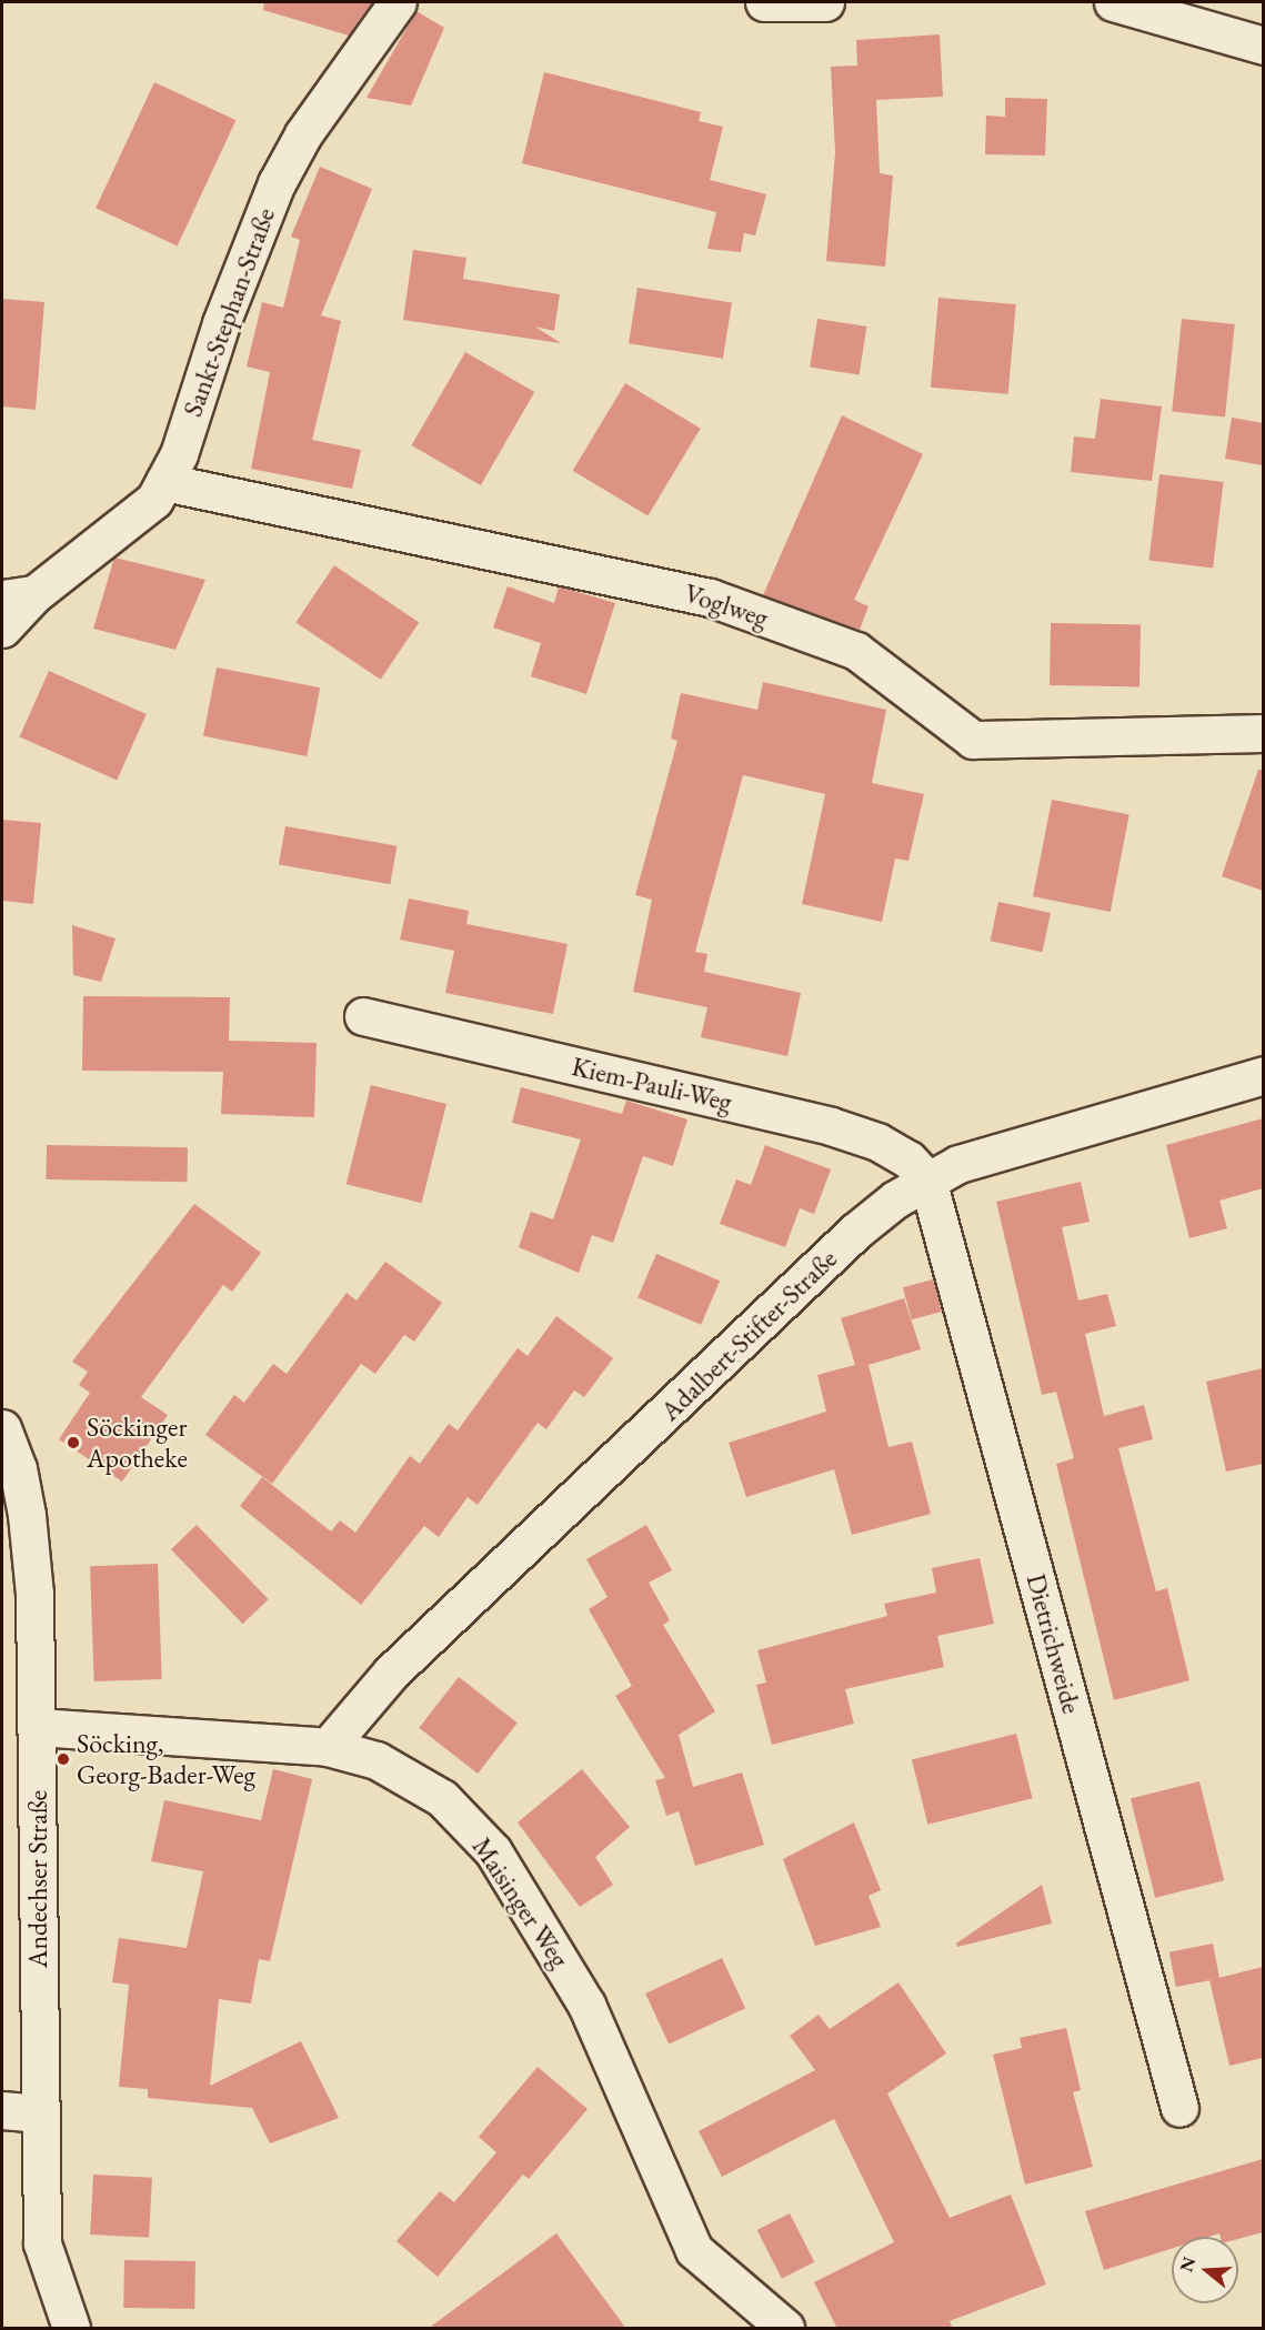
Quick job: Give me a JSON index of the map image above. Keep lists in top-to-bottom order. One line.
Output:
{"streets":{"street":["Sankt-Stephan-Straße","Voglweg","Kiem-Pauli-Weg","Adalbert-Stifter-Straße","Dietrichweide","Andechser Straße","Maisinger Weg"]},"crossings":[["Sankt-Stephan-Straße","Voglweg"],["Kiem-Pauli-Weg","Adalbert-Stifter-Straße"],["Kiem-Pauli-Weg","Dietrichweide"],["Adalbert-Stifter-Straße","Dietrichweide"],["Adalbert-Stifter-Straße","Maisinger Weg"],["Andechser Straße","Maisinger Weg"]],"places":["Söckinger Apotheke","Söcking, Georg-Bader-Weg"],"north":"left"}
